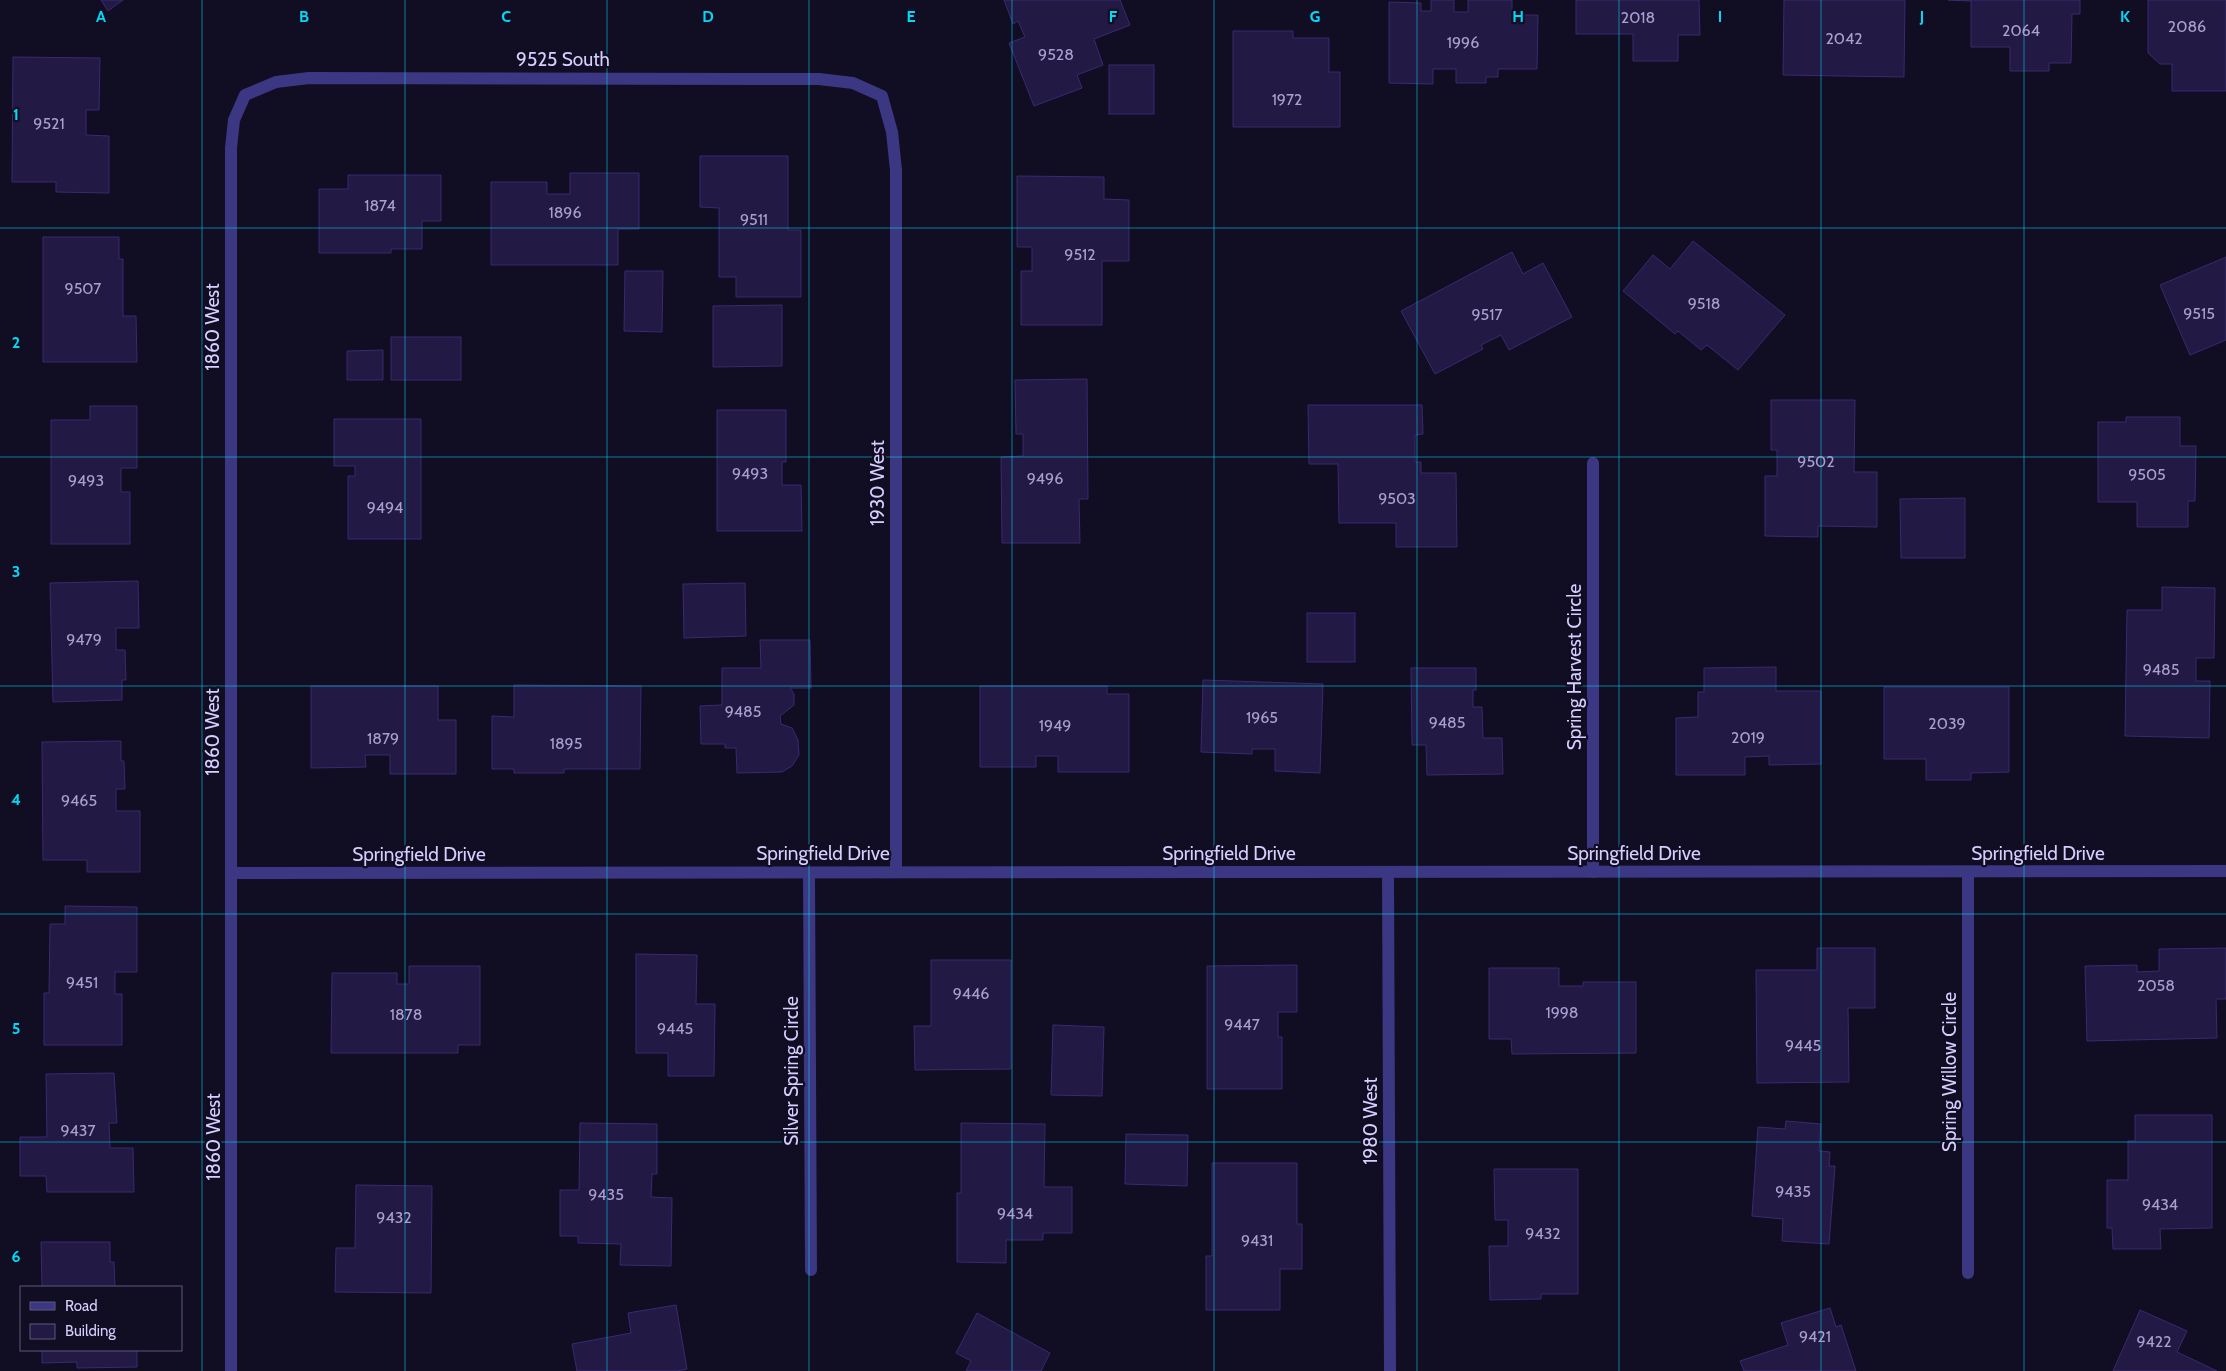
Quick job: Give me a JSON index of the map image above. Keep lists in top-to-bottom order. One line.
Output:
{"streets":{"street":["9525 South","1860 West","1930 West","Spring Harvest Circle","Springfield Drive","Silver Spring Circle","Spring Willow Circle","1980 West"]},"crossings":[["9525 South","1860 West"],["9525 South","1930 West"],["1860 West","Springfield Drive"],["1930 West","Springfield Drive"],["Spring Harvest Circle","Springfield Drive"],["Springfield Drive","Silver Spring Circle"],["Springfield Drive","Spring Willow Circle"],["Springfield Drive","1980 West"]],"house_numbers":["2018","2086","2064","2042","1996","9528","1972","9521","1874","1896","9511","9512","9507","9518","9515","9517","9502","9493","9505","9496","9493","9503","9494","9479","9485","9485","1965","9485","2039","1949","2019","1879","1895","9465","9451","2058","9446","1998","1878","9447","9445","9445","9437","9435","9435","9434","9434","9432","9432","9431","9421","9422"],"legend":["Road","Building"],"grid":{"columns":["A","B","C","D","E","F","G","H","I","J","K"],"rows":["1","2","3","4","5","6"]}}
